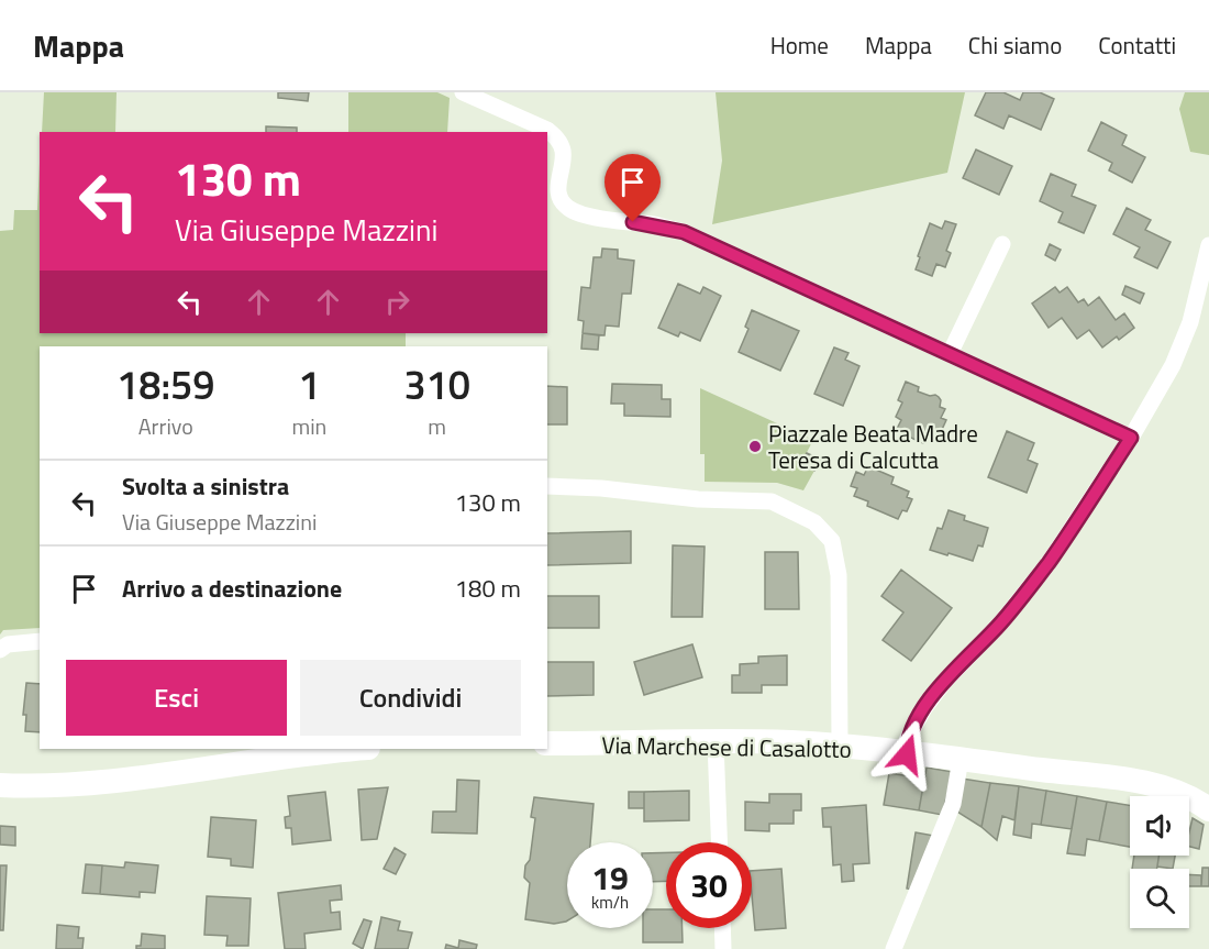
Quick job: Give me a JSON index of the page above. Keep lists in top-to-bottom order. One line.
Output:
{"streets":{"street":["Via Marchese di Casalotto"]},"places":["Piazzale Beata Madre Teresa di Calcutta"],"page":{"header":"Mappa","nav":["Home","Mappa","Chi siamo","Contatti"],"turn":["130 m","Via Giuseppe Mazzini"],"eta":["18:59","Arrivo","1","min","310","m"],"list":[{"name":"Svolta a sinistra","note":"Via Giuseppe Mazzini","value":"130 m"},{"name":"Arrivo a destinazione","value":"180 m"}],"buttons":["Esci","Condividi"],"speed":"19 km/h","limit":"30"}}
